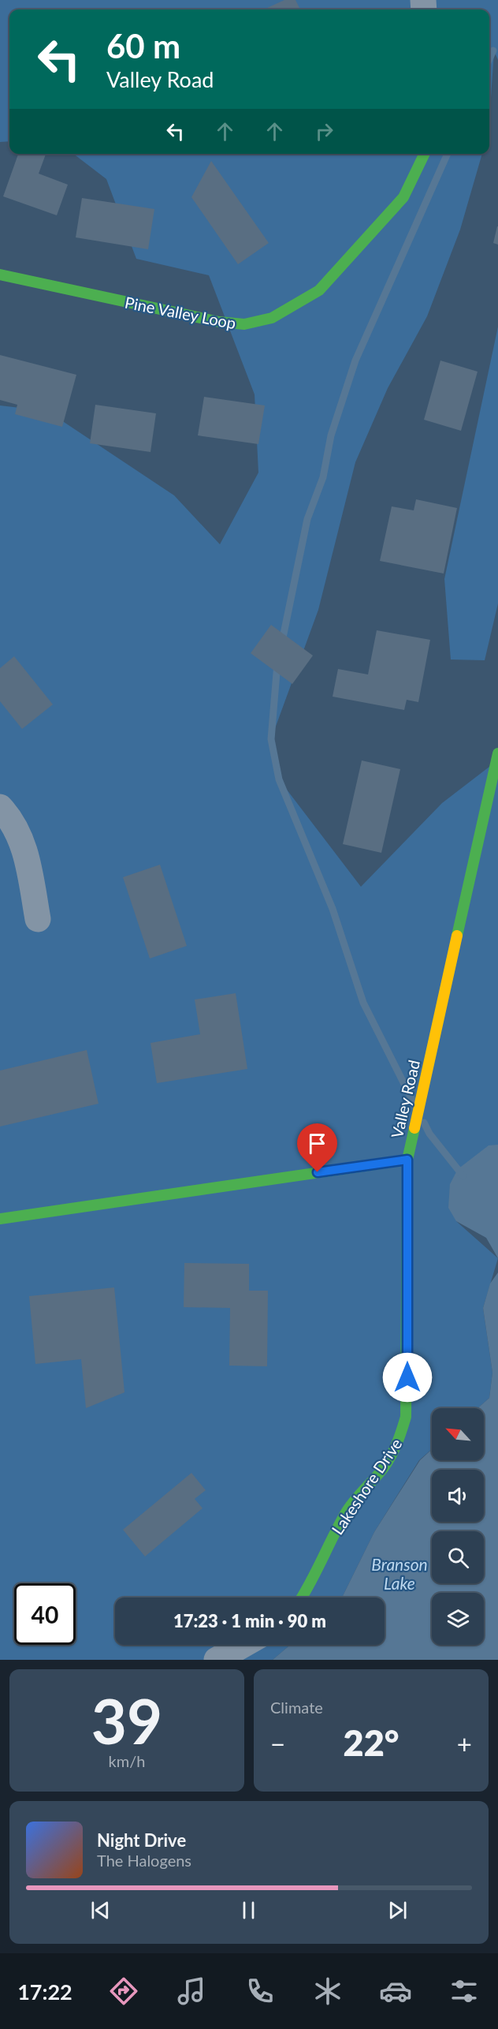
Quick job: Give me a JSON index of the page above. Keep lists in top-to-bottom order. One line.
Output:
{"streets":{"street":["Pine Valley Loop","Valley Road","Lakeshore Drive"]},"crossings":[["Valley Road","Lakeshore Drive"]],"water":["Branson Lake"],"north":"top left","page":{"turn":["60 m","Valley Road"],"limit":"40","trip":"17:23 · 1 min · 90 m","tile":[["39","km/h"],"Climate"],"heat":["−","22°","+"],"song":["Night Drive","The Halogens"],"tabs":"17:22"}}
